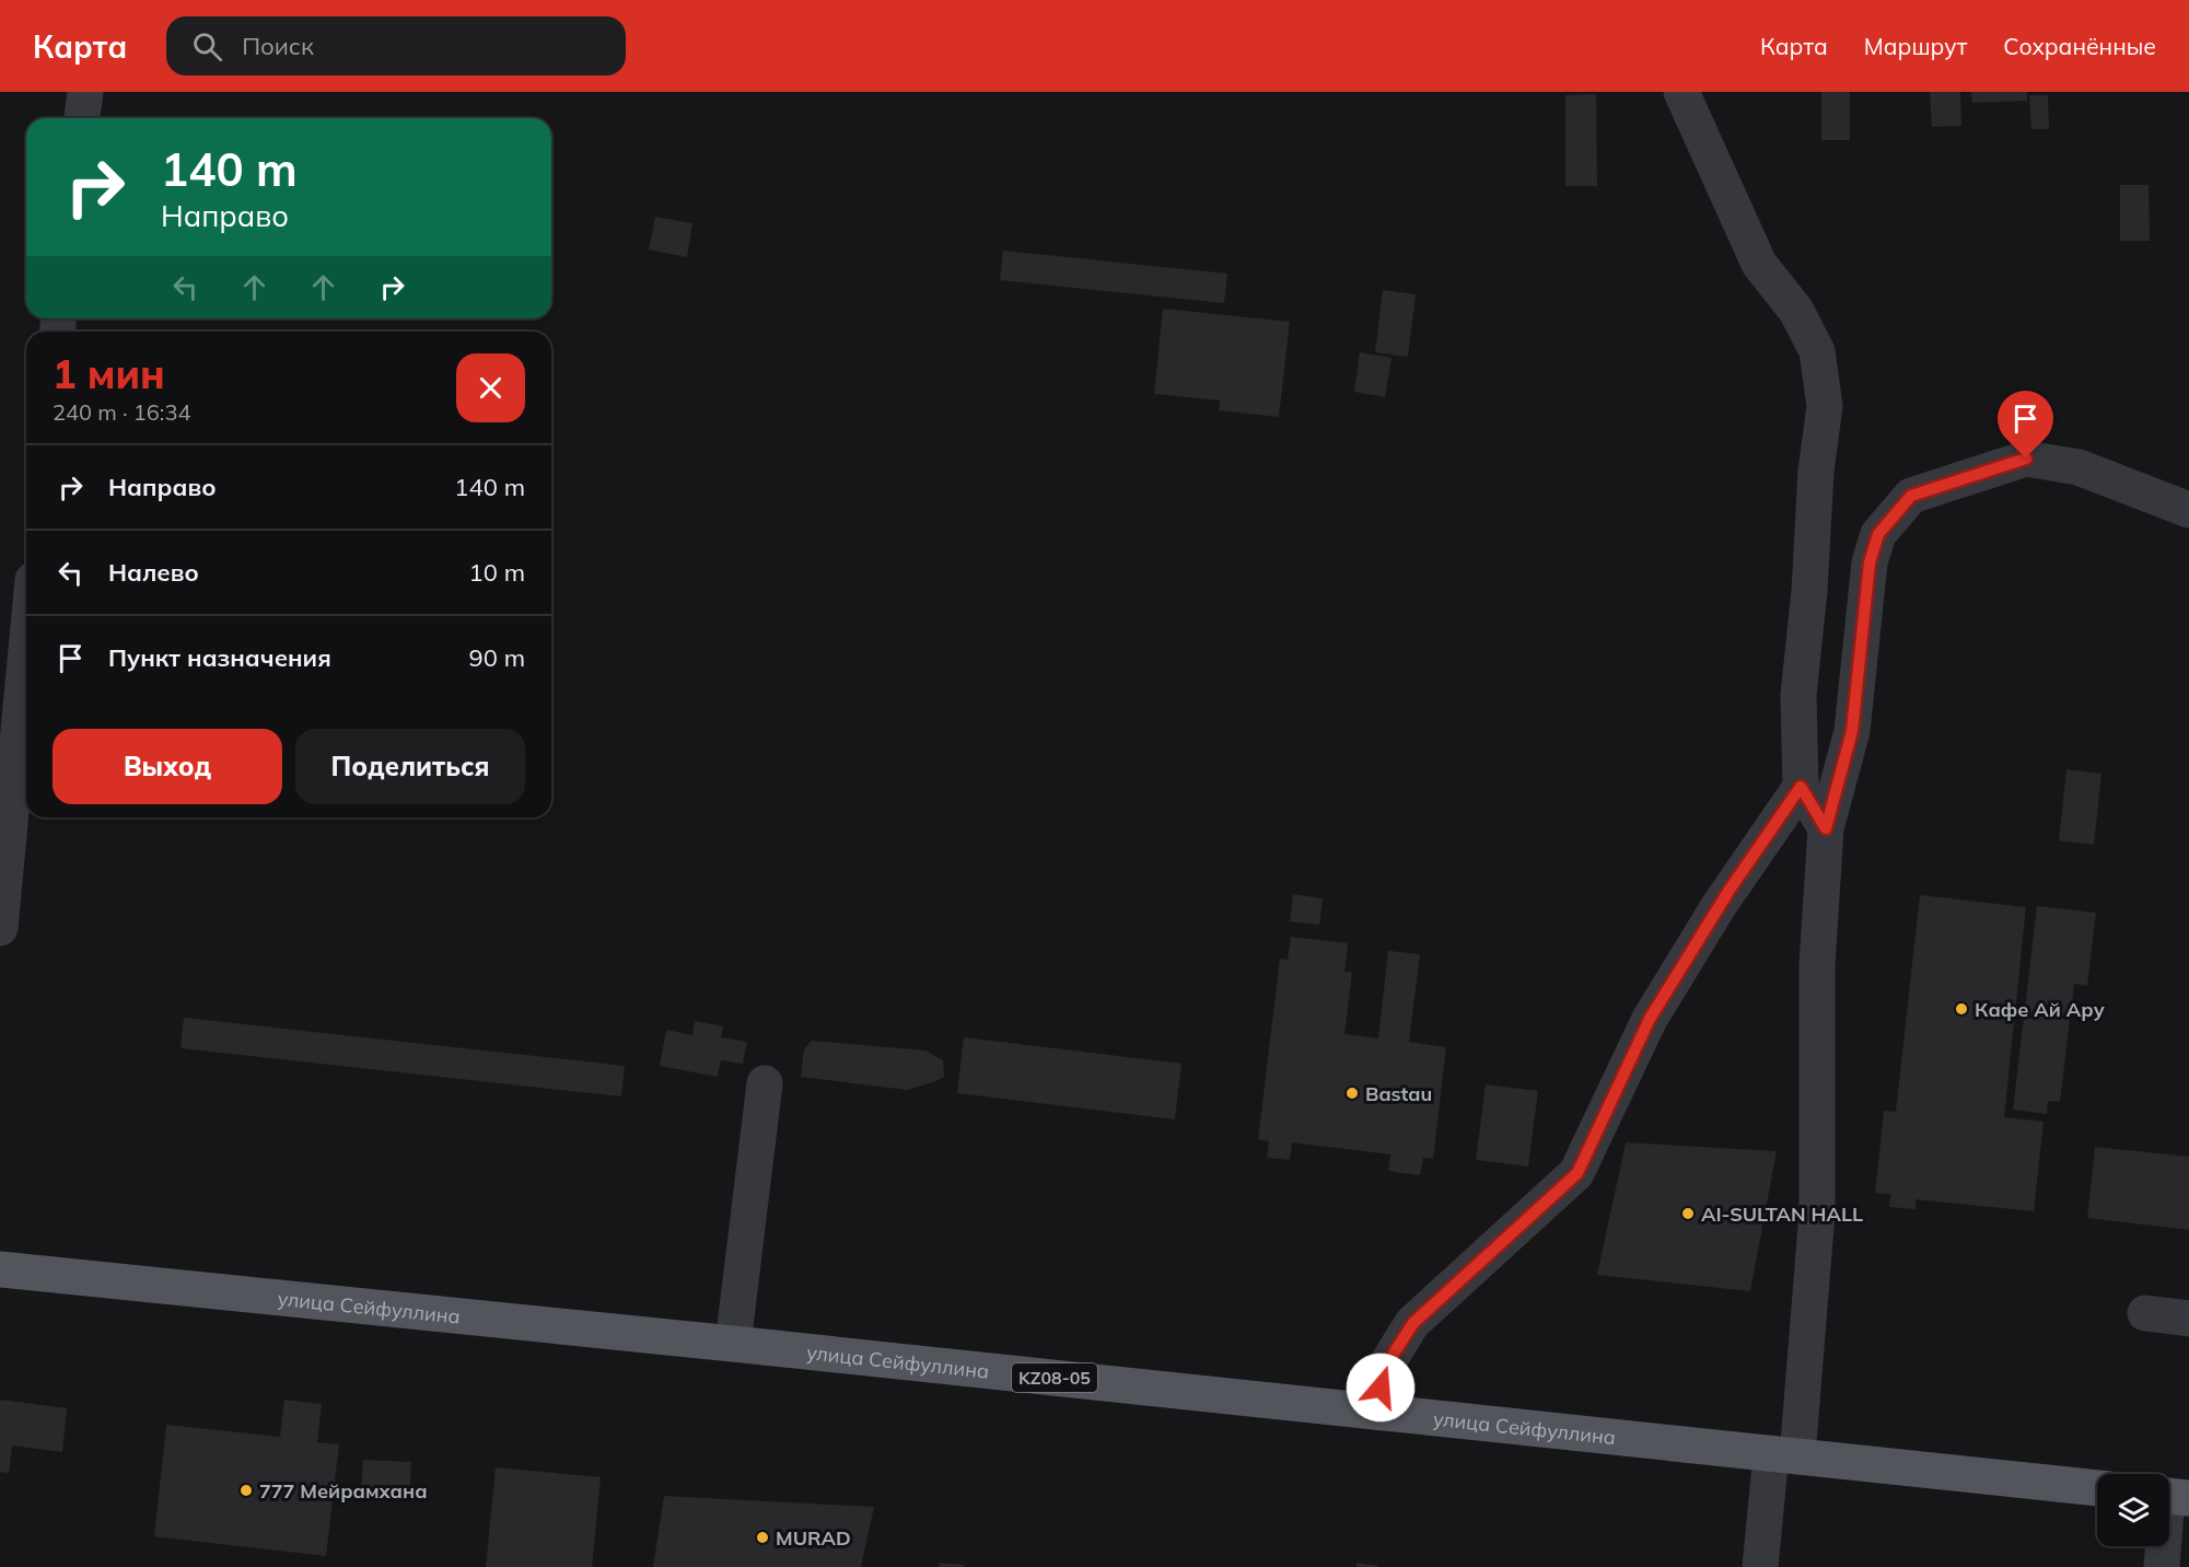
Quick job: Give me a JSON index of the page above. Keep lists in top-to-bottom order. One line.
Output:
{"streets":{"main road":["улица Сейфуллина","KZ08-05"]},"places":["Кафе Ай Ару","Bastau","AI-SULTAN HALL","777 Мейрамхана","MURAD"],"page":{"header":"Карта","search":"Поиск","nav":["Карта","Маршрут","Сохранённые"],"turn":["140 m","Направо"],"heading":["1 мин","240 m · 16:34"],"list":[{"name":"Направо","value":"140 m"},{"name":"Налево","value":"10 m"},{"name":"Пункт назначения","value":"90 m"}],"buttons":["Выход","Поделиться"]}}
